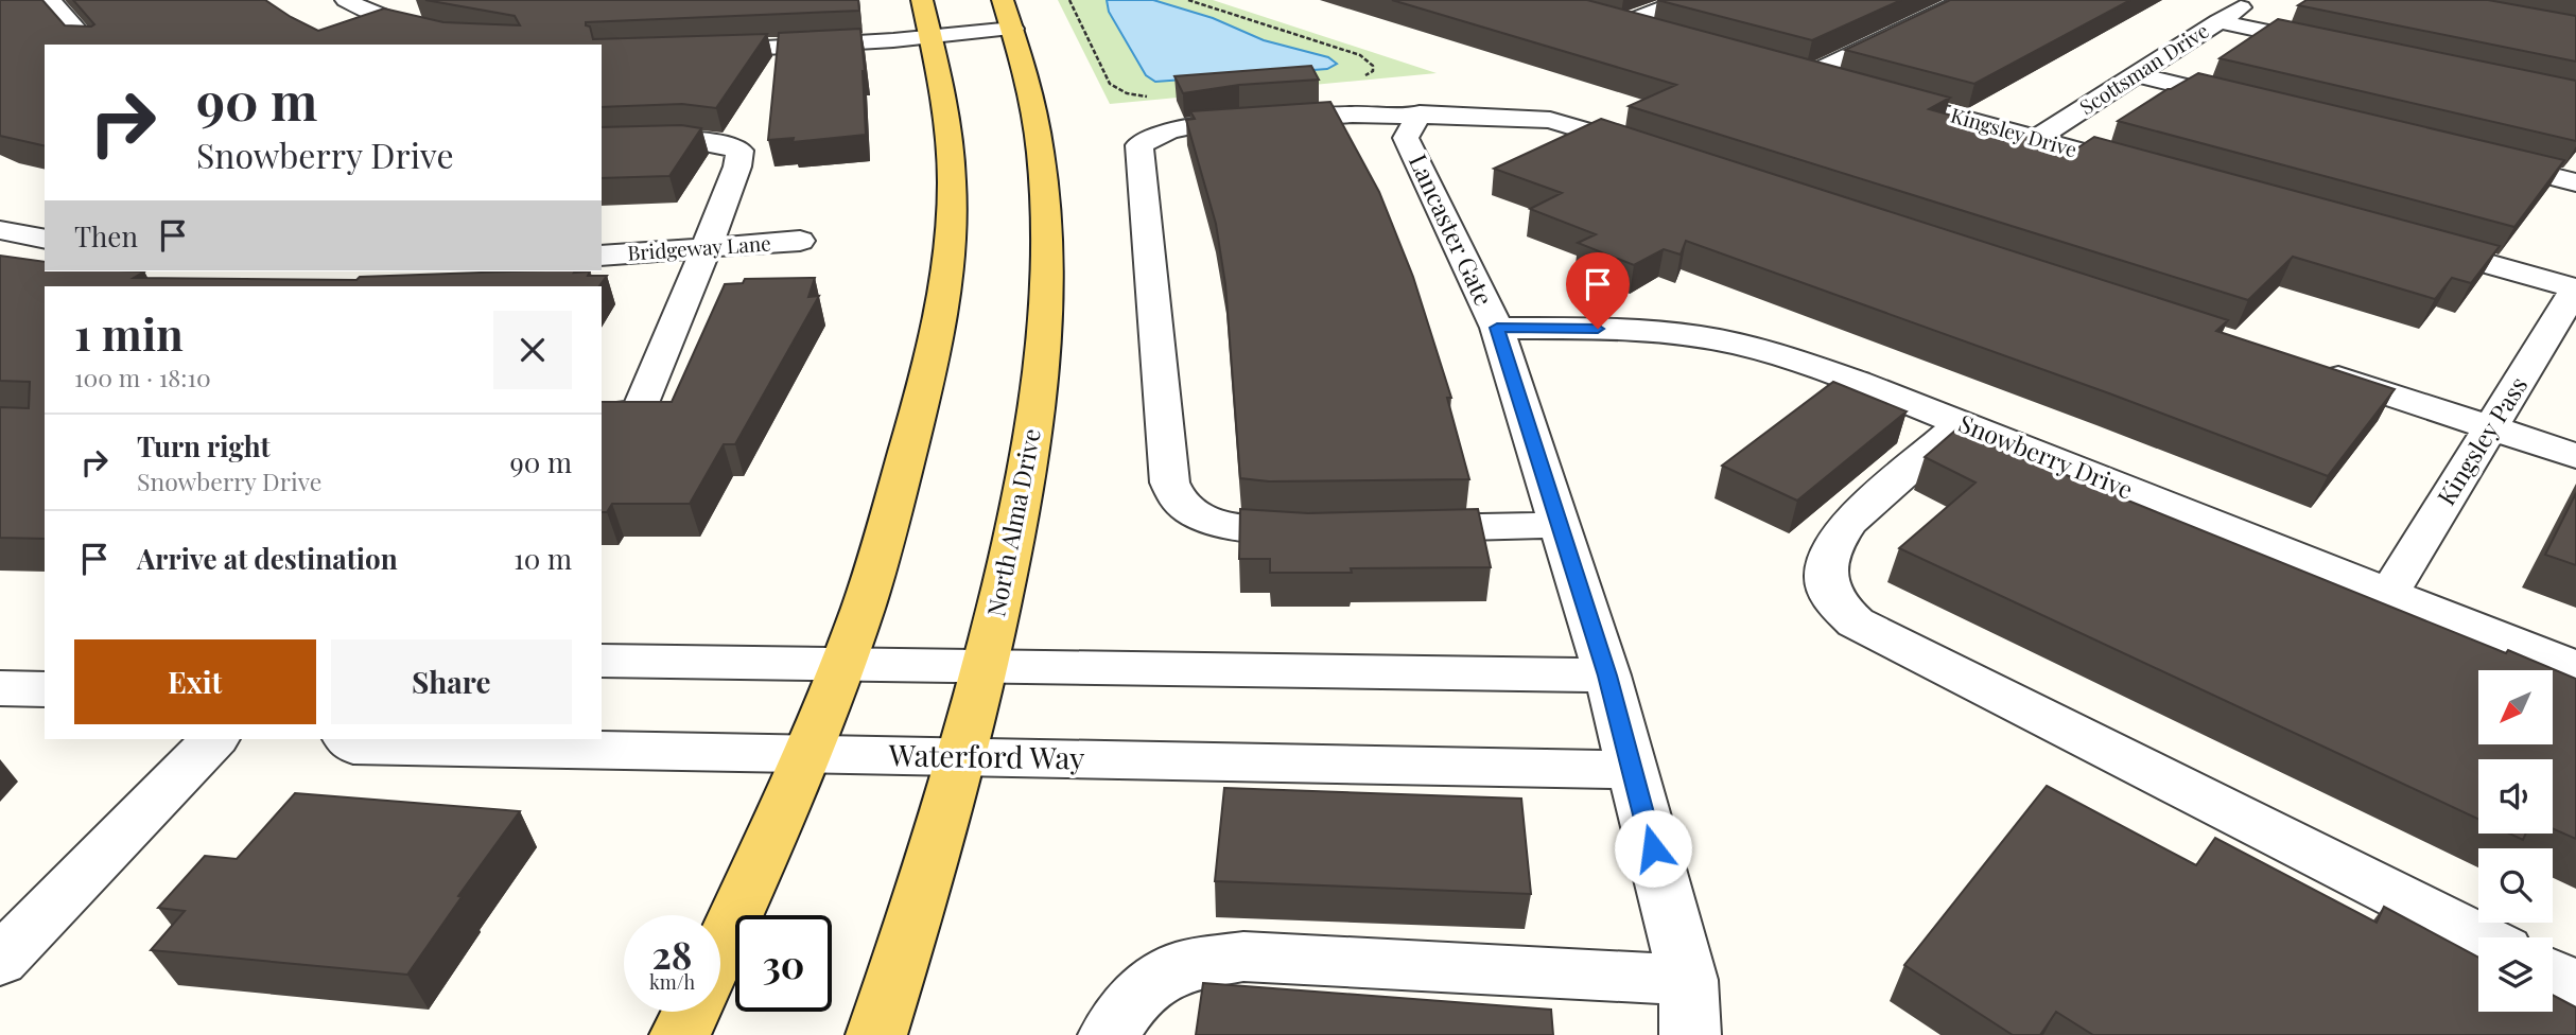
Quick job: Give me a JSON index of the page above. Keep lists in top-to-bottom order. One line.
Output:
{"streets":{"main road":["North Alma Drive"],"street":["Scottsman Drive","Kingsley Drive","Lancaster Gate","Bridgeway Lane","Kingsley Pass","Snowberry Drive","Waterford Way"]},"crossings":[["Scottsman Drive","Kingsley Drive"],["Lancaster Gate","Snowberry Drive"],["Lancaster Gate","Waterford Way"],["Kingsley Pass","Snowberry Drive"],["North Alma Drive","Waterford Way"]],"north":"bottom left","page":{"turn":["90 m","Snowberry Drive"],"then":"Then","heading":["1 min","100 m · 18:10"],"list":[{"name":"Turn right","note":"Snowberry Drive","value":"90 m"},{"name":"Arrive at destination","value":"10 m"}],"buttons":["Exit","Share"],"speed":"28 km/h","limit":"30"}}
